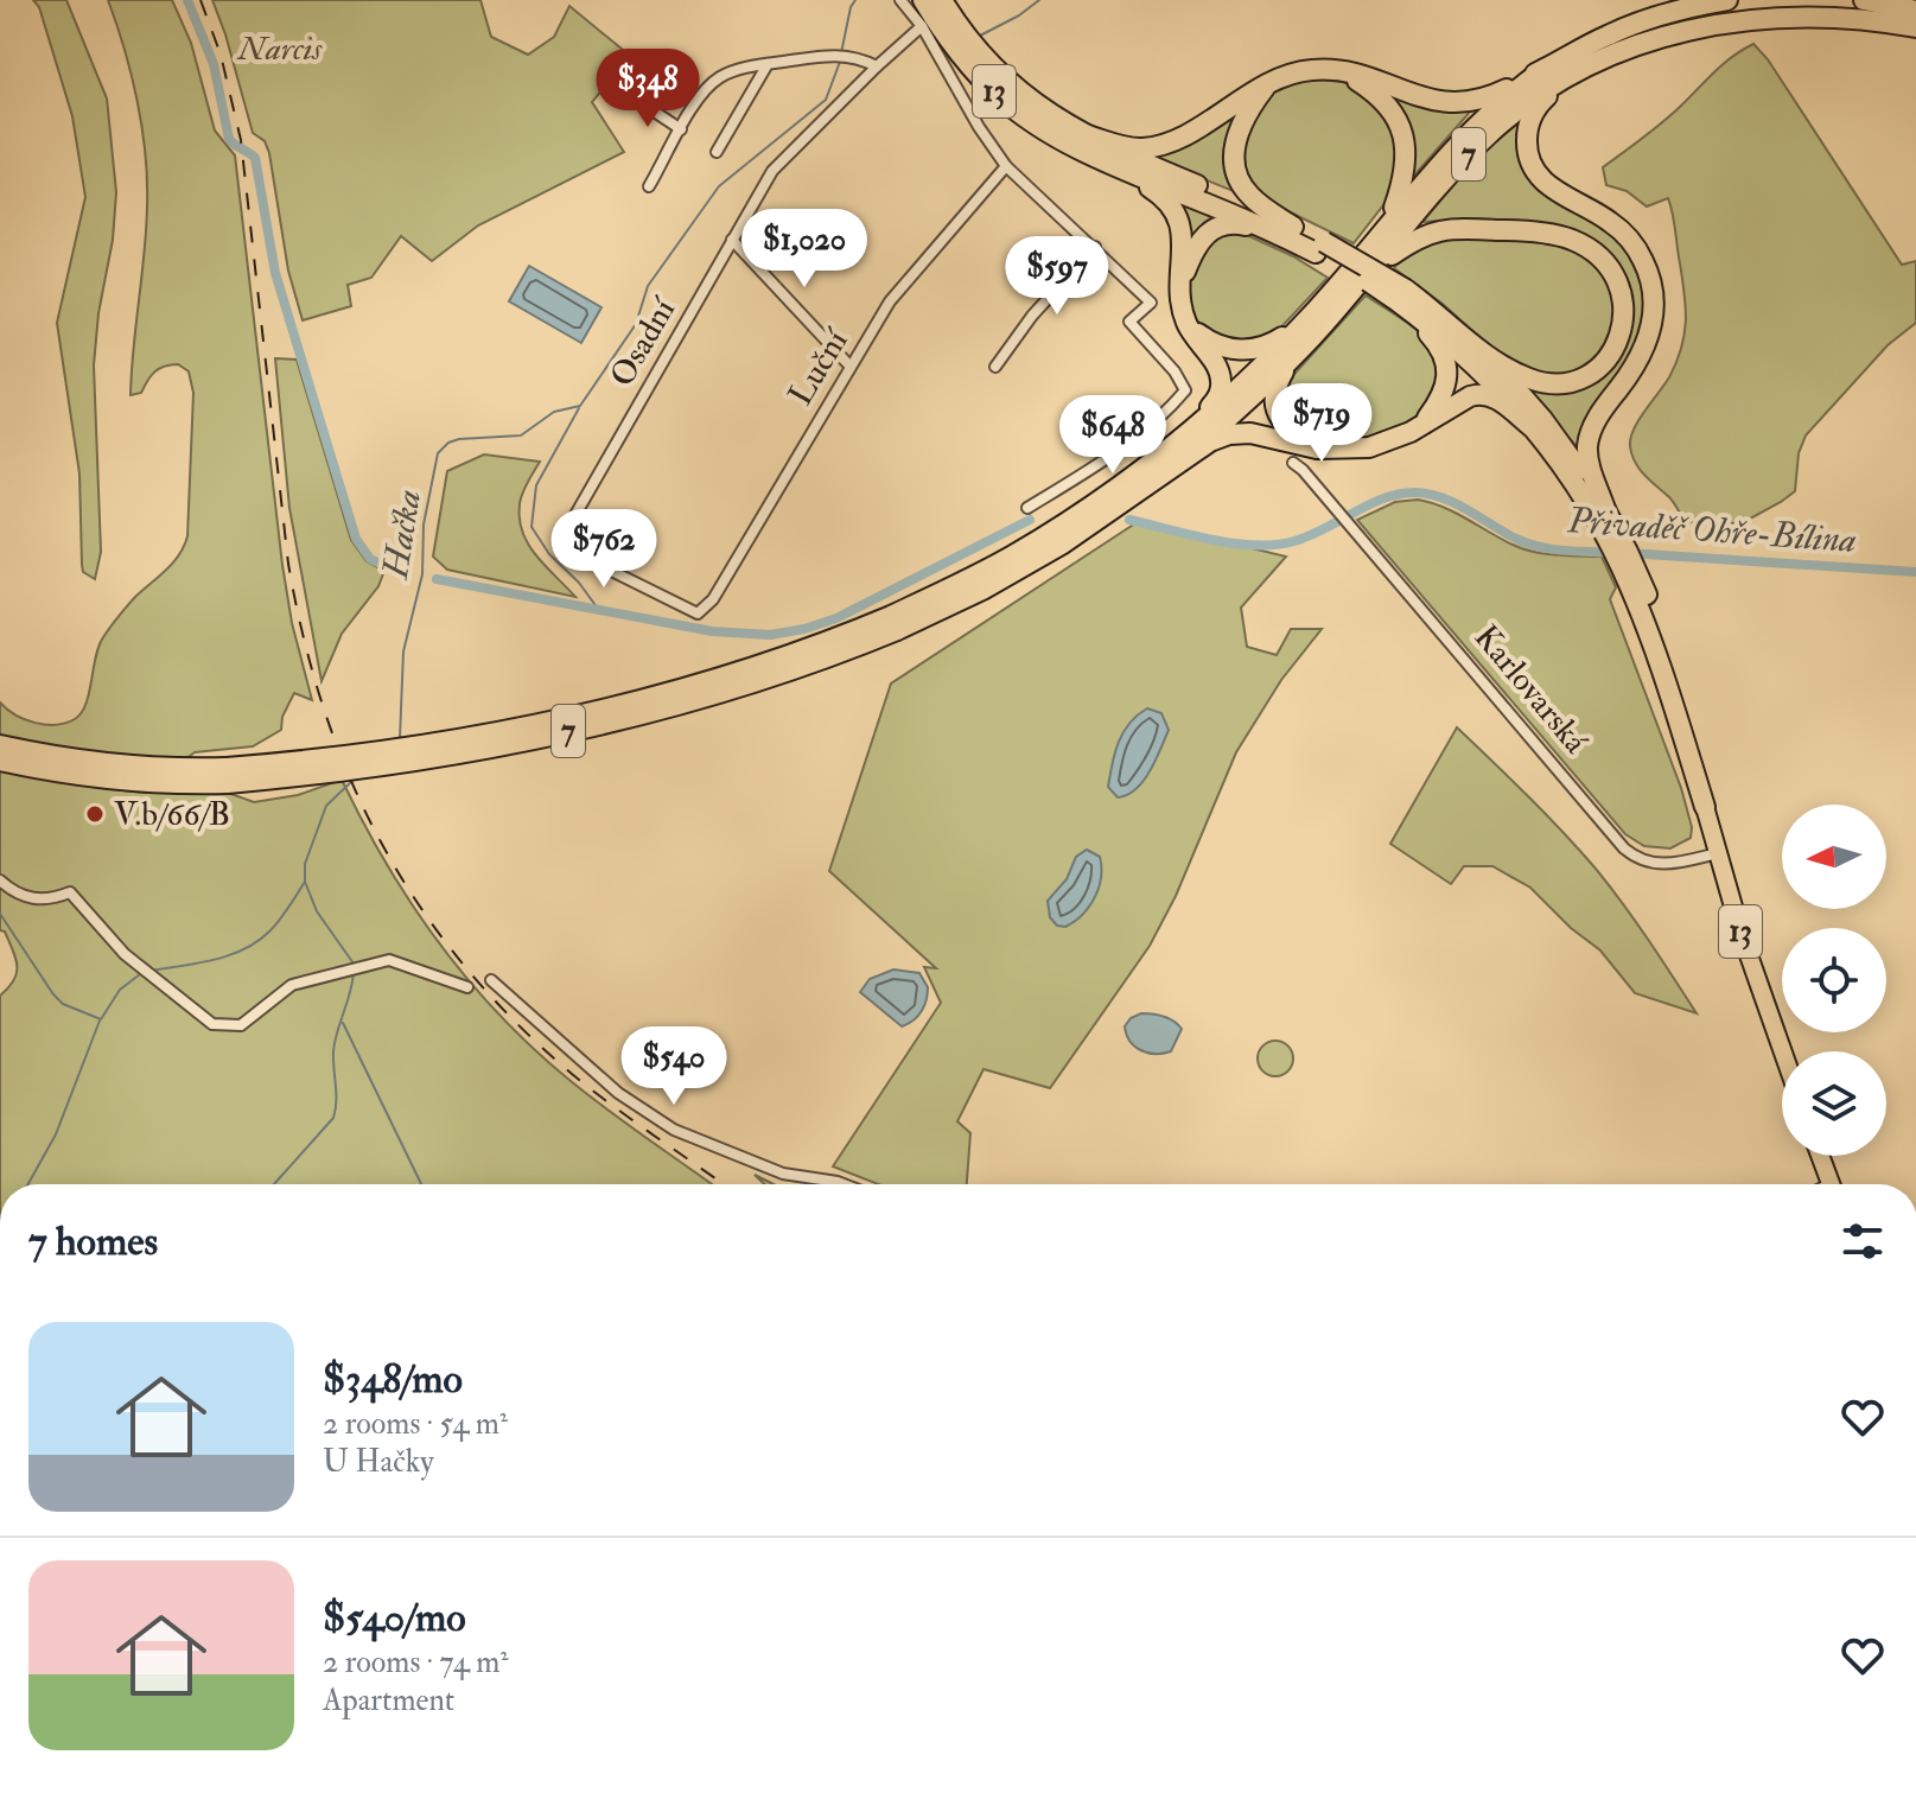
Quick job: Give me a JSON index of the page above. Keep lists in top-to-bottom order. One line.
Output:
{"streets":{"highway":["13","7"],"street":["Osadní","Luční","Karlovarská"]},"crossings":[["13","Karlovarská"],["Osadní","Luční"]],"water":["Přivaděč Ohře-Bílina","Hačka"],"parks":["Narcis"],"places":["V.b/66/B"],"north":"left","page":{"price":["$348","$1,020","$597","$719","$648","$762","$540"],"heading":"7 homes","list":[{"name":"$348/mo","note":"2 rooms · 54 m² · U Hačky"},{"name":"$540/mo","note":"2 rooms · 74 m² · Apartment"}]}}
